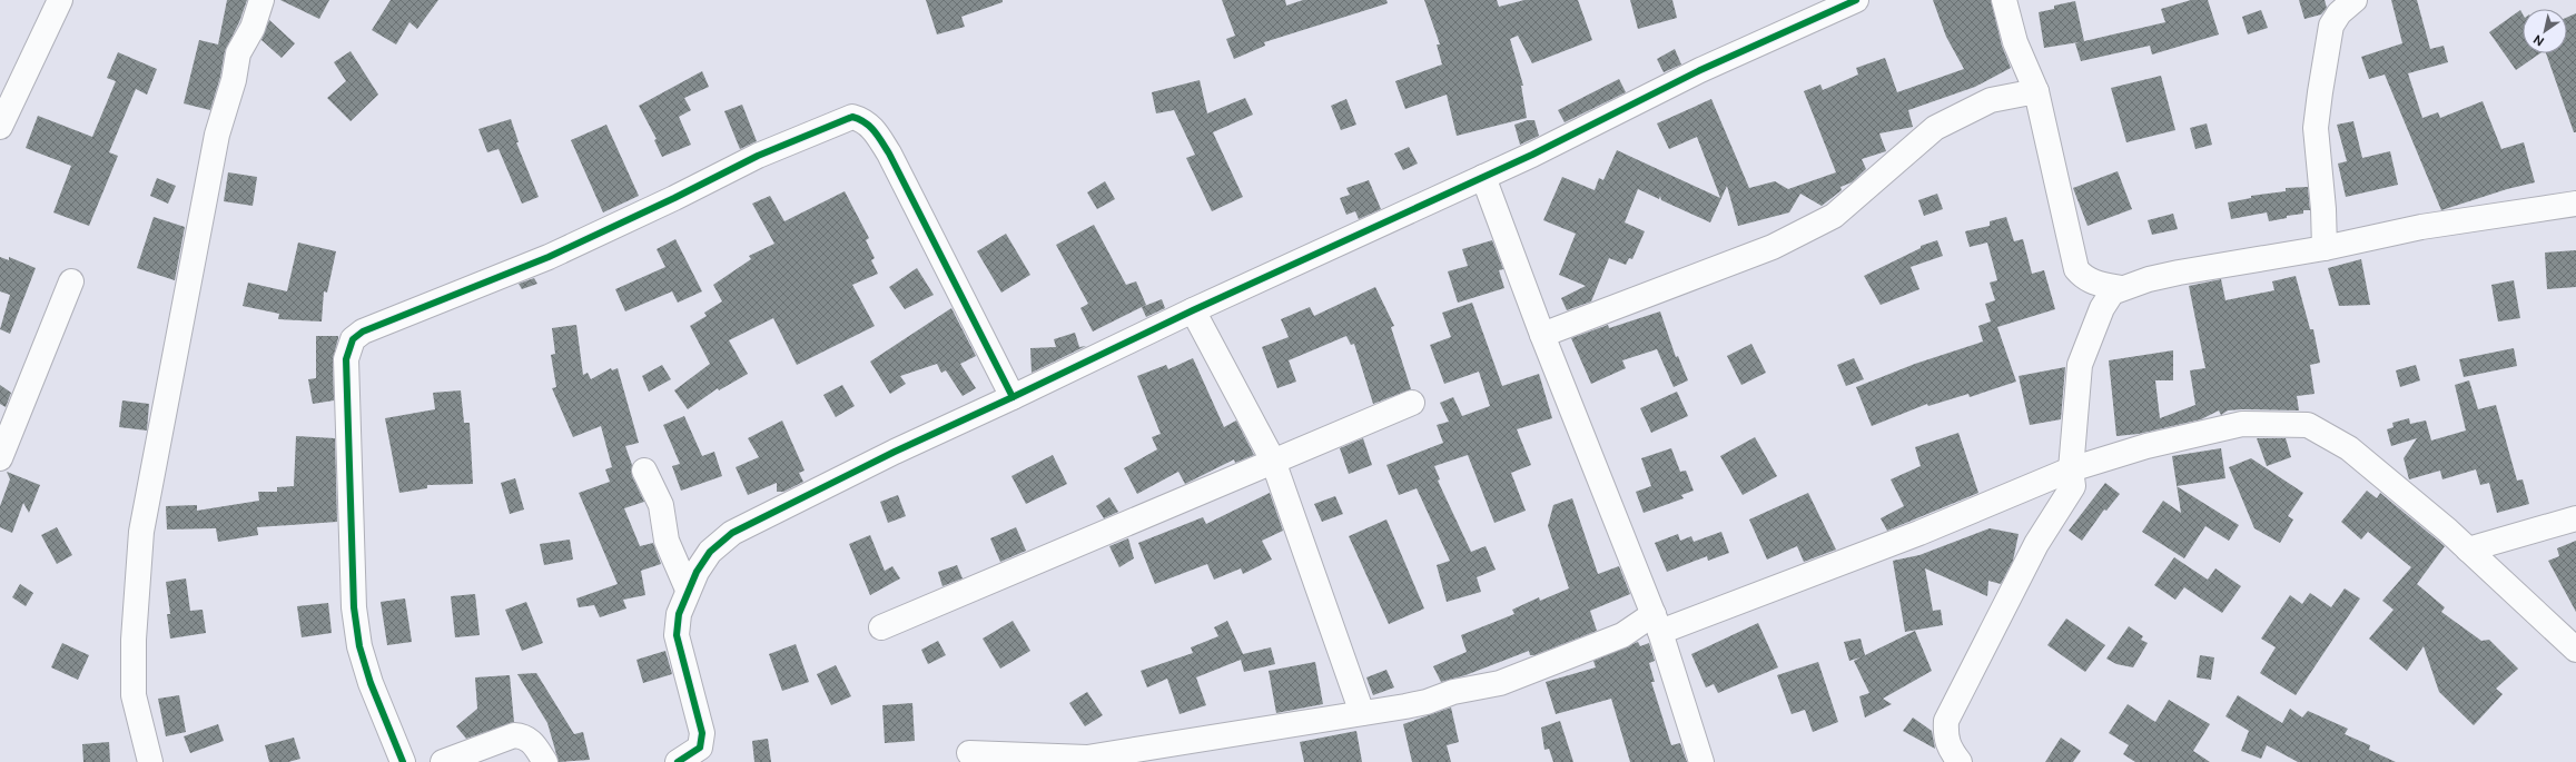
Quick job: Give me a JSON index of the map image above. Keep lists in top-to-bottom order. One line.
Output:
{"north":"bottom left"}
